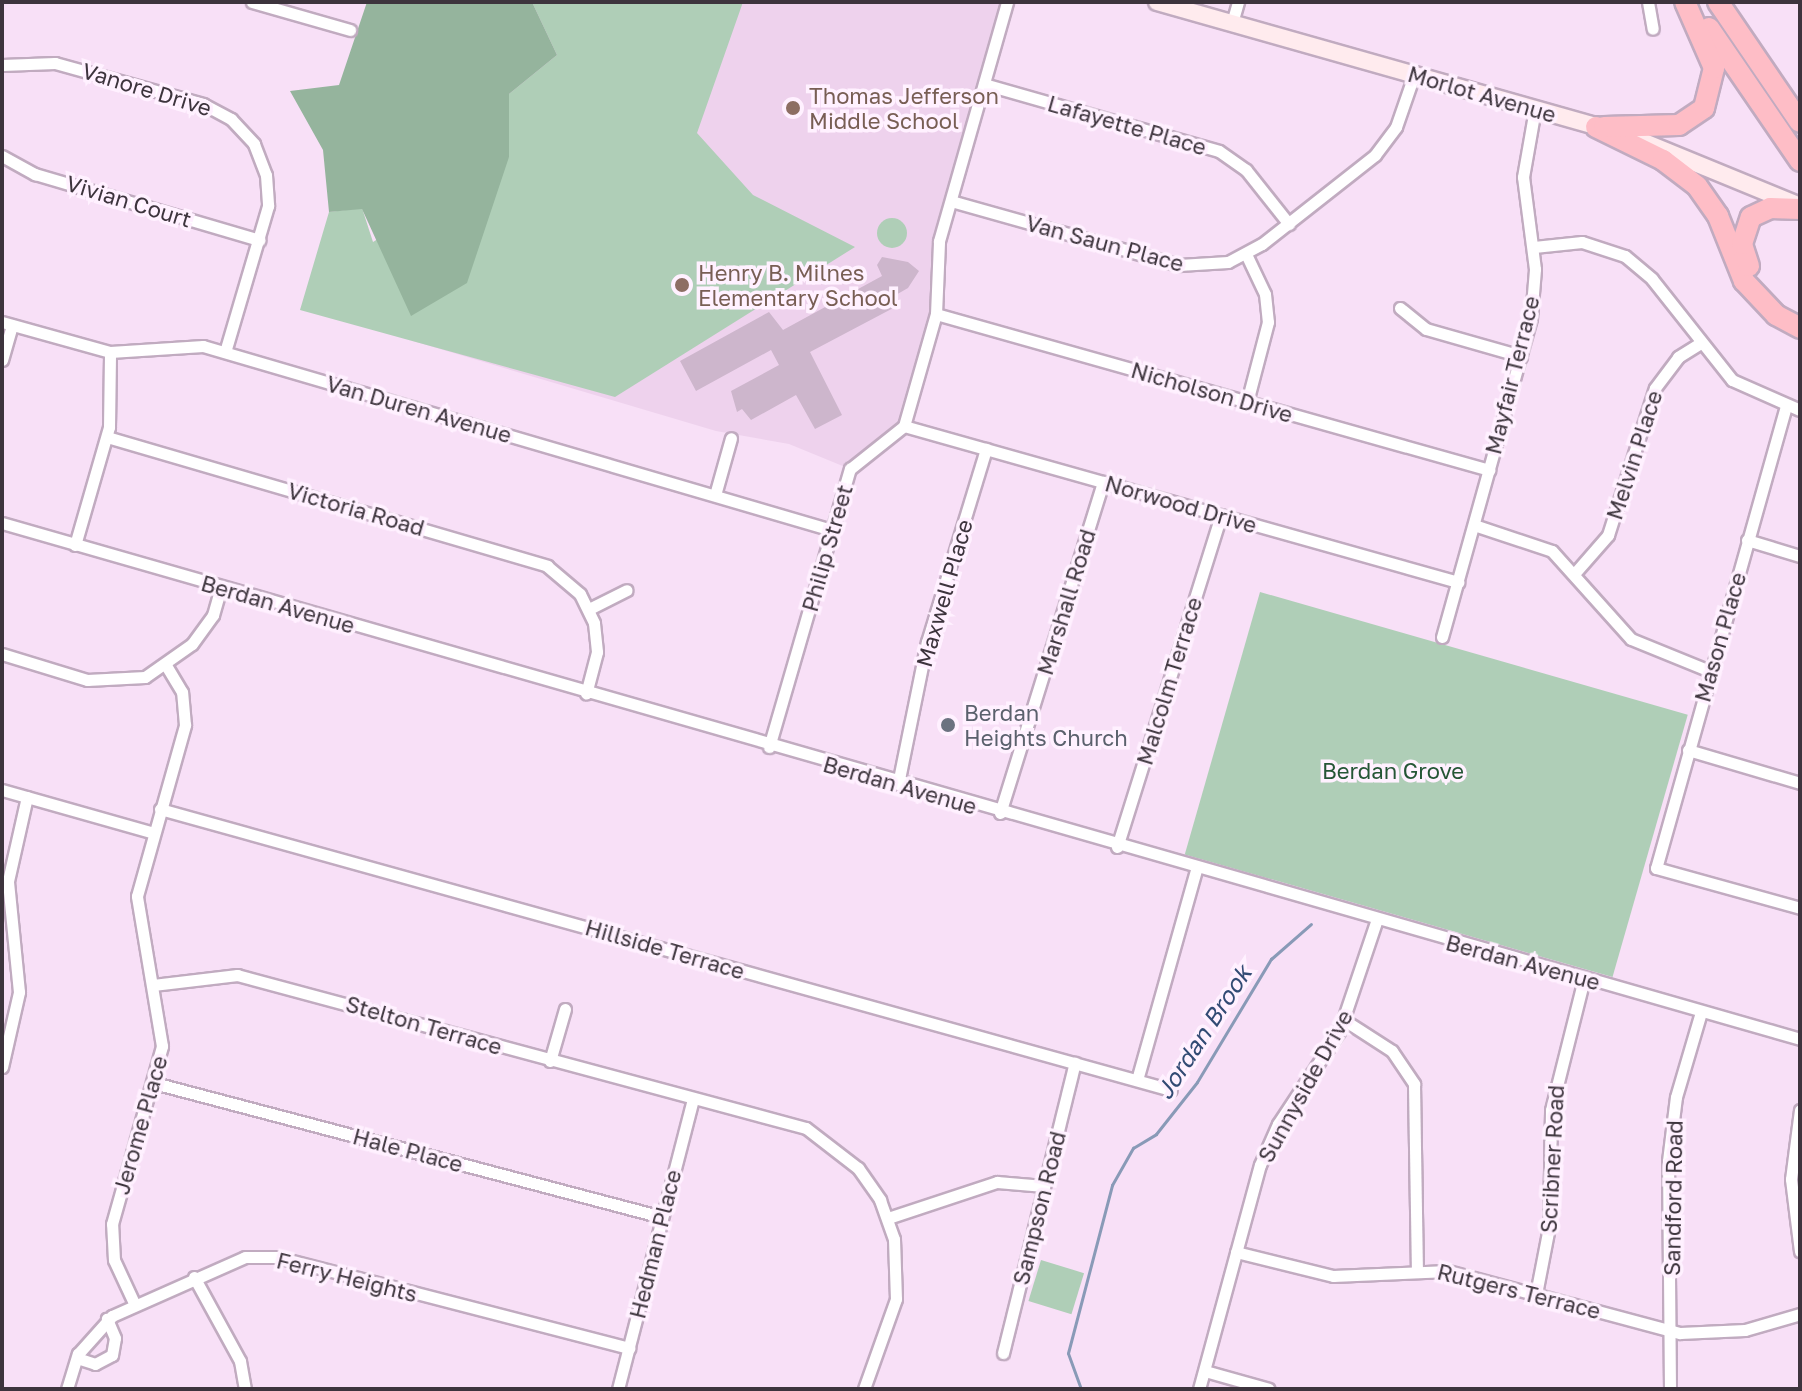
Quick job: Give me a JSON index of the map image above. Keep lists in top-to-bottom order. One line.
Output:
{"streets":{"street":["Vanore Drive","Morlot Avenue","Lafayette Place","Vivian Court","Van Saun Place","Mayfair Terrace","Nicholson Drive","Van Duren Avenue","Melvin Place","Norwood Drive","Victoria Road","Philip Street","Maxwell Place","Marshall Road","Berdan Avenue","Mason Place","Malcolm Terrace","Hillside Terrace","Stelton Terrace","Sunnyside Drive","Jerome Place","Hale Place","Scribner Road","Sandford Road","Sampson Road","Hedman Place","Ferry Heights","Rutgers Terrace"]},"crossings":[["Vanore Drive","Vivian Court"],["Vanore Drive","Van Duren Avenue"],["Morlot Avenue","Van Saun Place"],["Morlot Avenue","Mayfair Terrace"],["Lafayette Place","Van Saun Place"],["Mayfair Terrace","Nicholson Drive"],["Mayfair Terrace","Norwood Drive"],["Van Duren Avenue","Philip Street"],["Norwood Drive","Philip Street"],["Norwood Drive","Maxwell Place"],["Norwood Drive","Marshall Road"],["Norwood Drive","Malcolm Terrace"],["Victoria Road","Berdan Avenue"],["Philip Street","Berdan Avenue"],["Maxwell Place","Berdan Avenue"],["Marshall Road","Berdan Avenue"],["Berdan Avenue","Malcolm Terrace"],["Berdan Avenue","Sunnyside Drive"],["Berdan Avenue","Scribner Road"],["Berdan Avenue","Sandford Road"],["Hillside Terrace","Jerome Place"],["Hillside Terrace","Sampson Road"],["Stelton Terrace","Jerome Place"],["Stelton Terrace","Hedman Place"],["Sunnyside Drive","Rutgers Terrace"],["Jerome Place","Hale Place"],["Jerome Place","Ferry Heights"],["Hale Place","Hedman Place"],["Scribner Road","Rutgers Terrace"],["Sandford Road","Rutgers Terrace"],["Hedman Place","Ferry Heights"]],"water":["Jordan Brook"],"parks":["Berdan Grove"],"places":["Thomas Jefferson Middle School","Henry B. Milnes Elementary School","Berdan Heights Church"]}
